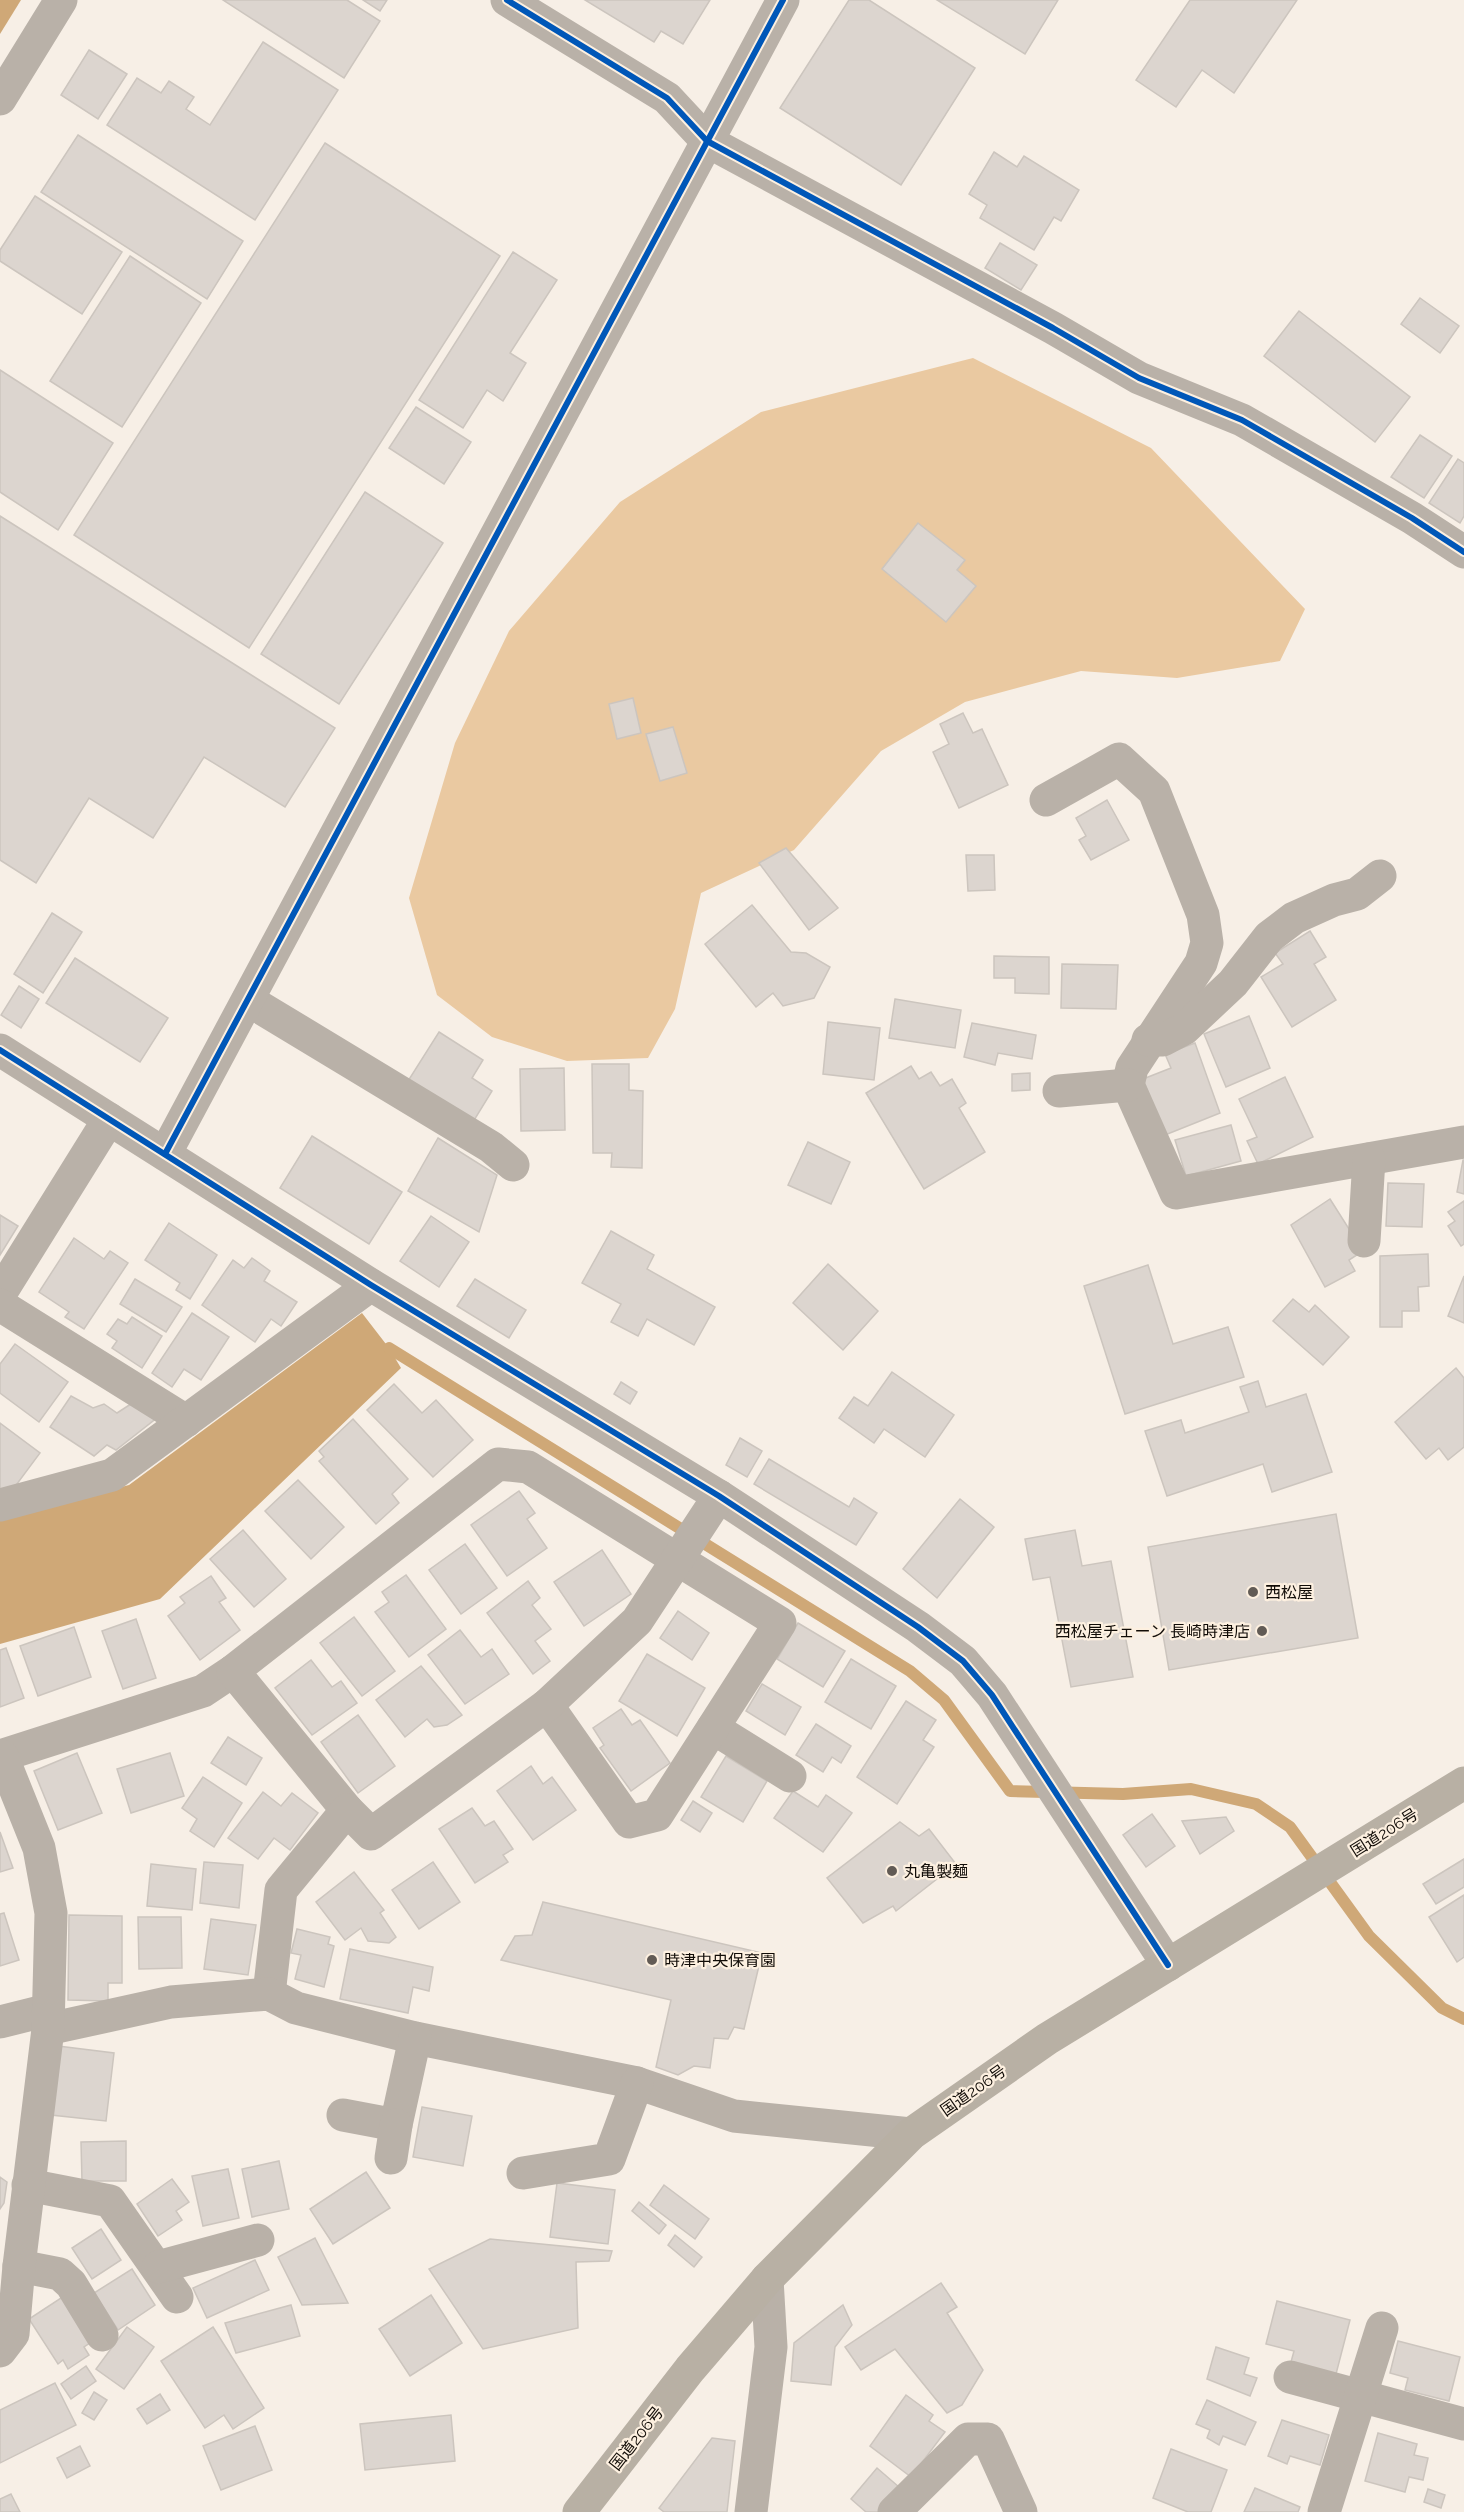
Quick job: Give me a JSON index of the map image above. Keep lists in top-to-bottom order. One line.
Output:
{"streets":{"highway":["国道206号"]},"places":["西松屋","西松屋チェーン 長崎時津店","丸亀製麺","時津中央保育園"]}
